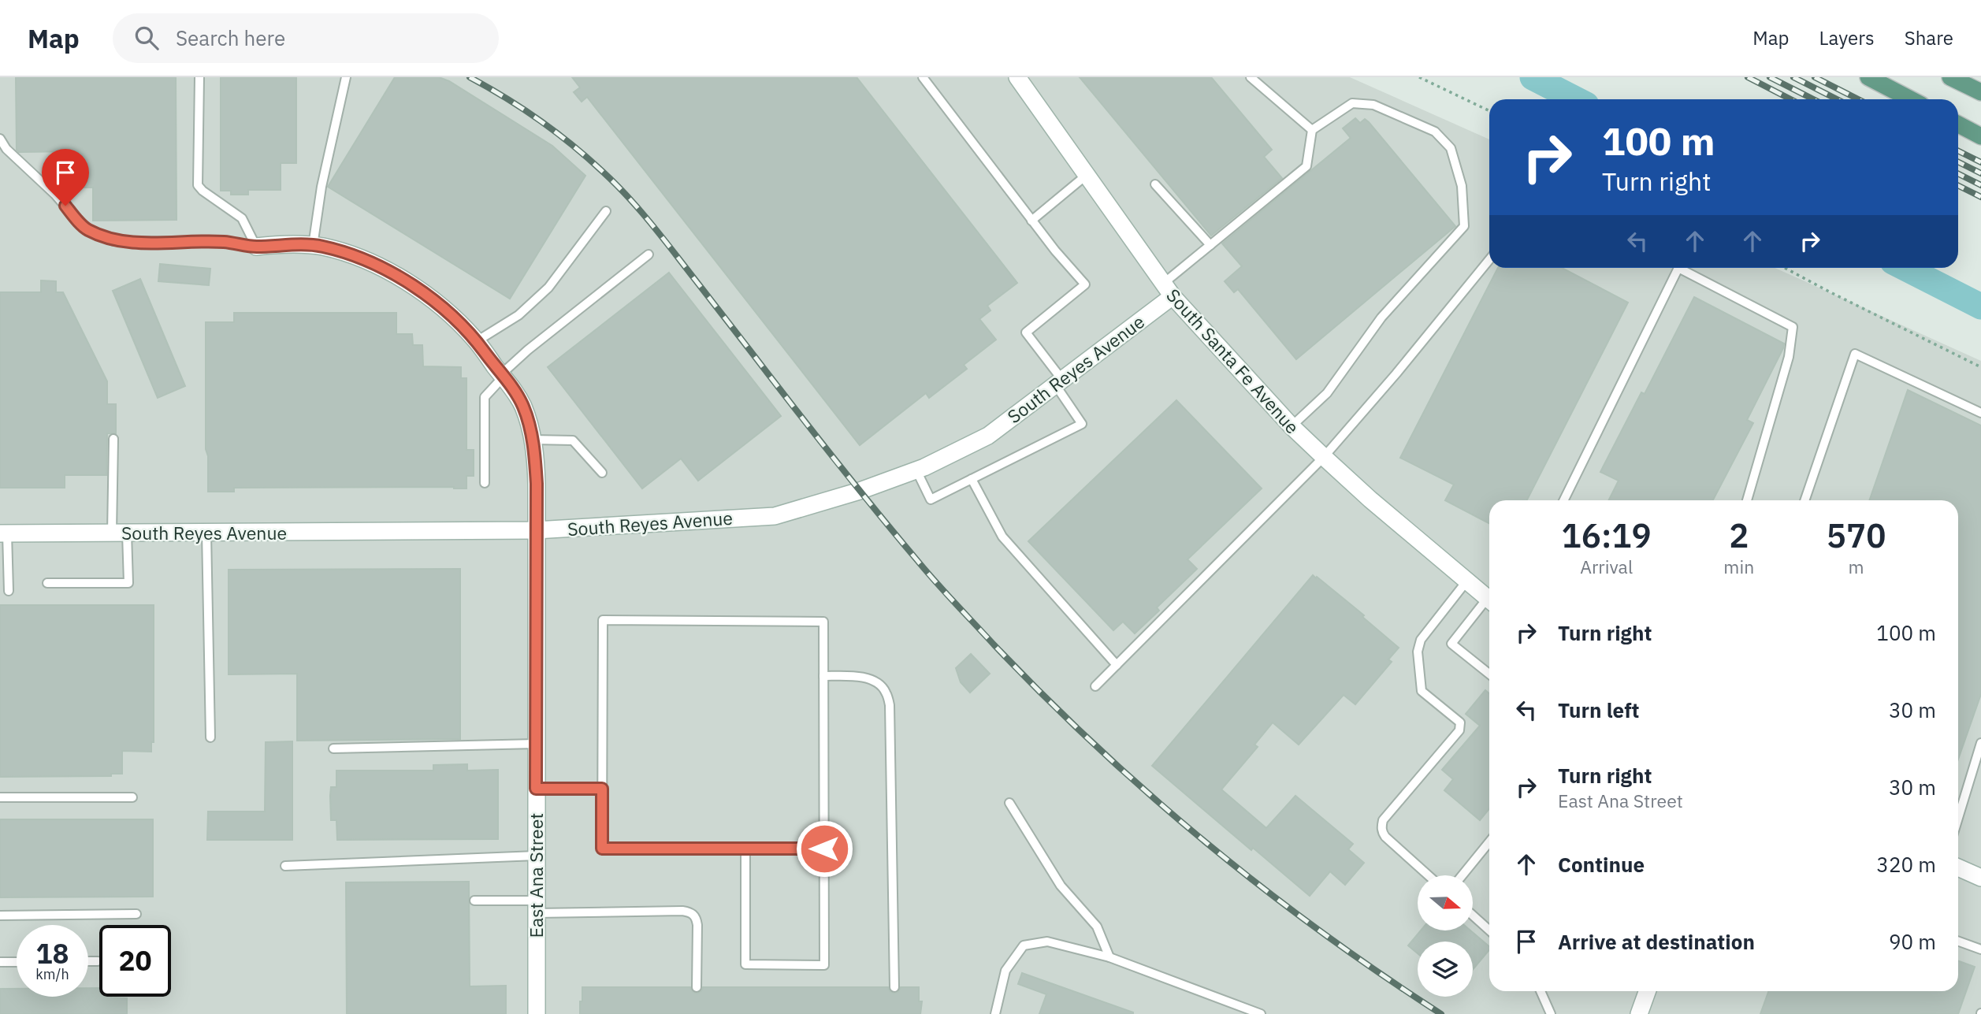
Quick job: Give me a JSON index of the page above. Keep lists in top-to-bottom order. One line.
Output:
{"streets":{"street":["South Santa Fe Avenue","South Reyes Avenue","East Ana Street"]},"crossings":[["South Santa Fe Avenue","South Reyes Avenue"],["South Reyes Avenue","East Ana Street"]],"north":"right","page":{"header":"Map","search":"Search here","nav":["Map","Layers","Share"],"turn":["100 m","Turn right"],"eta":["16:19","Arrival","2","min","570","m"],"list":[{"name":"Turn right","value":"100 m"},{"name":"Turn left","value":"30 m"},{"name":"Turn right","note":"East Ana Street","value":"30 m"},{"name":"Continue","value":"320 m"},{"name":"Arrive at destination","value":"90 m"}],"speed":"18 km/h","limit":"20"}}
